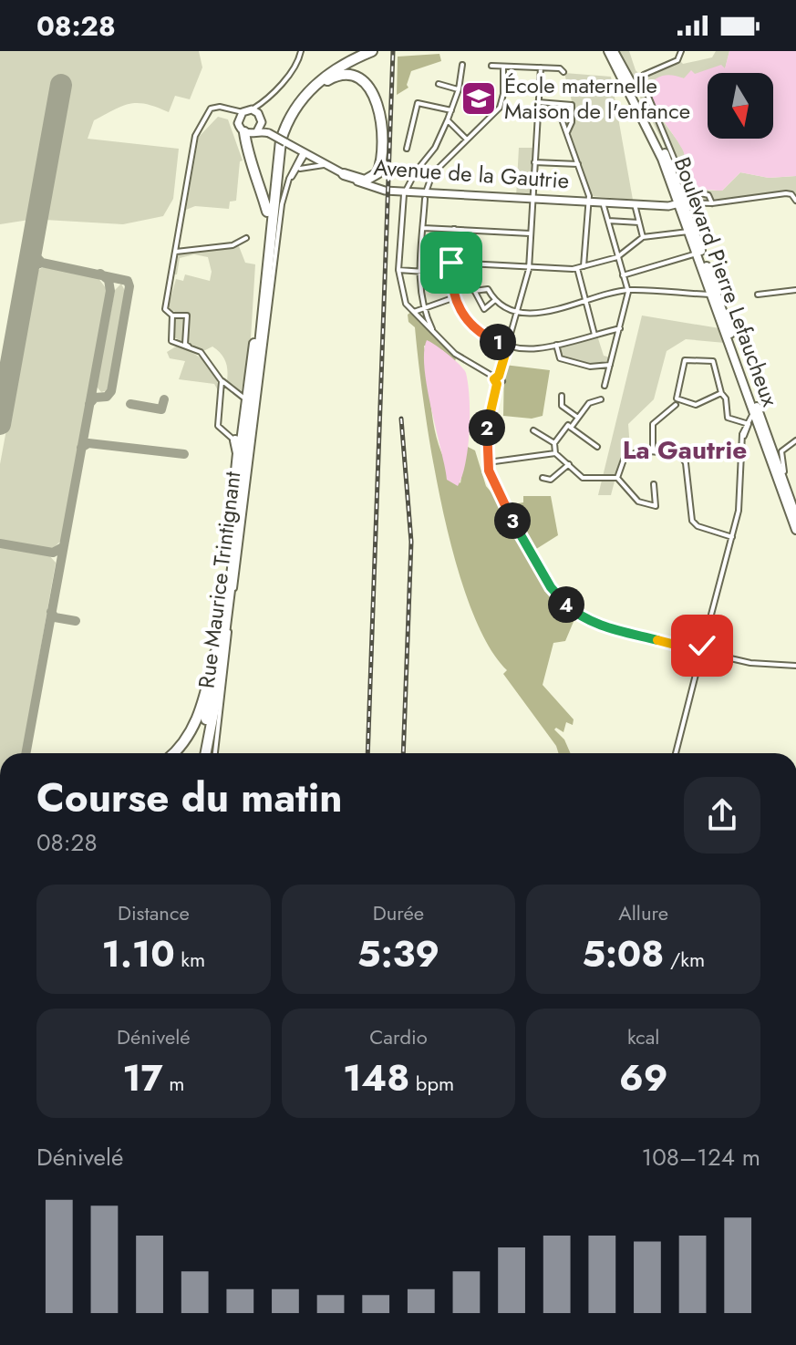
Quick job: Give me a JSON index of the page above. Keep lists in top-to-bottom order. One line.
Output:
{"streets":{"main road":["Boulevard Pierre Lefaucheux"],"street":["Avenue de la Gautrie","Rue Maurice Trintignant"]},"crossings":[["Avenue de la Gautrie","Boulevard Pierre Lefaucheux"]],"districts":["La Gautrie"],"places":{"school or university":["École maternelle Maison de l'enfance"]},"north":"bottom","page":{"status":"08:28","pins":["1","2","3","4"],"heading":["Course du matin","08:28"],"stats":[["Distance","1.10 km"],["Durée","5:39"],["Allure","5:08 /km"],["Dénivelé","17 m"],["Cardio","148 bpm"],["kcal","69"]],"chart":["Dénivelé","108–124 m"]}}
